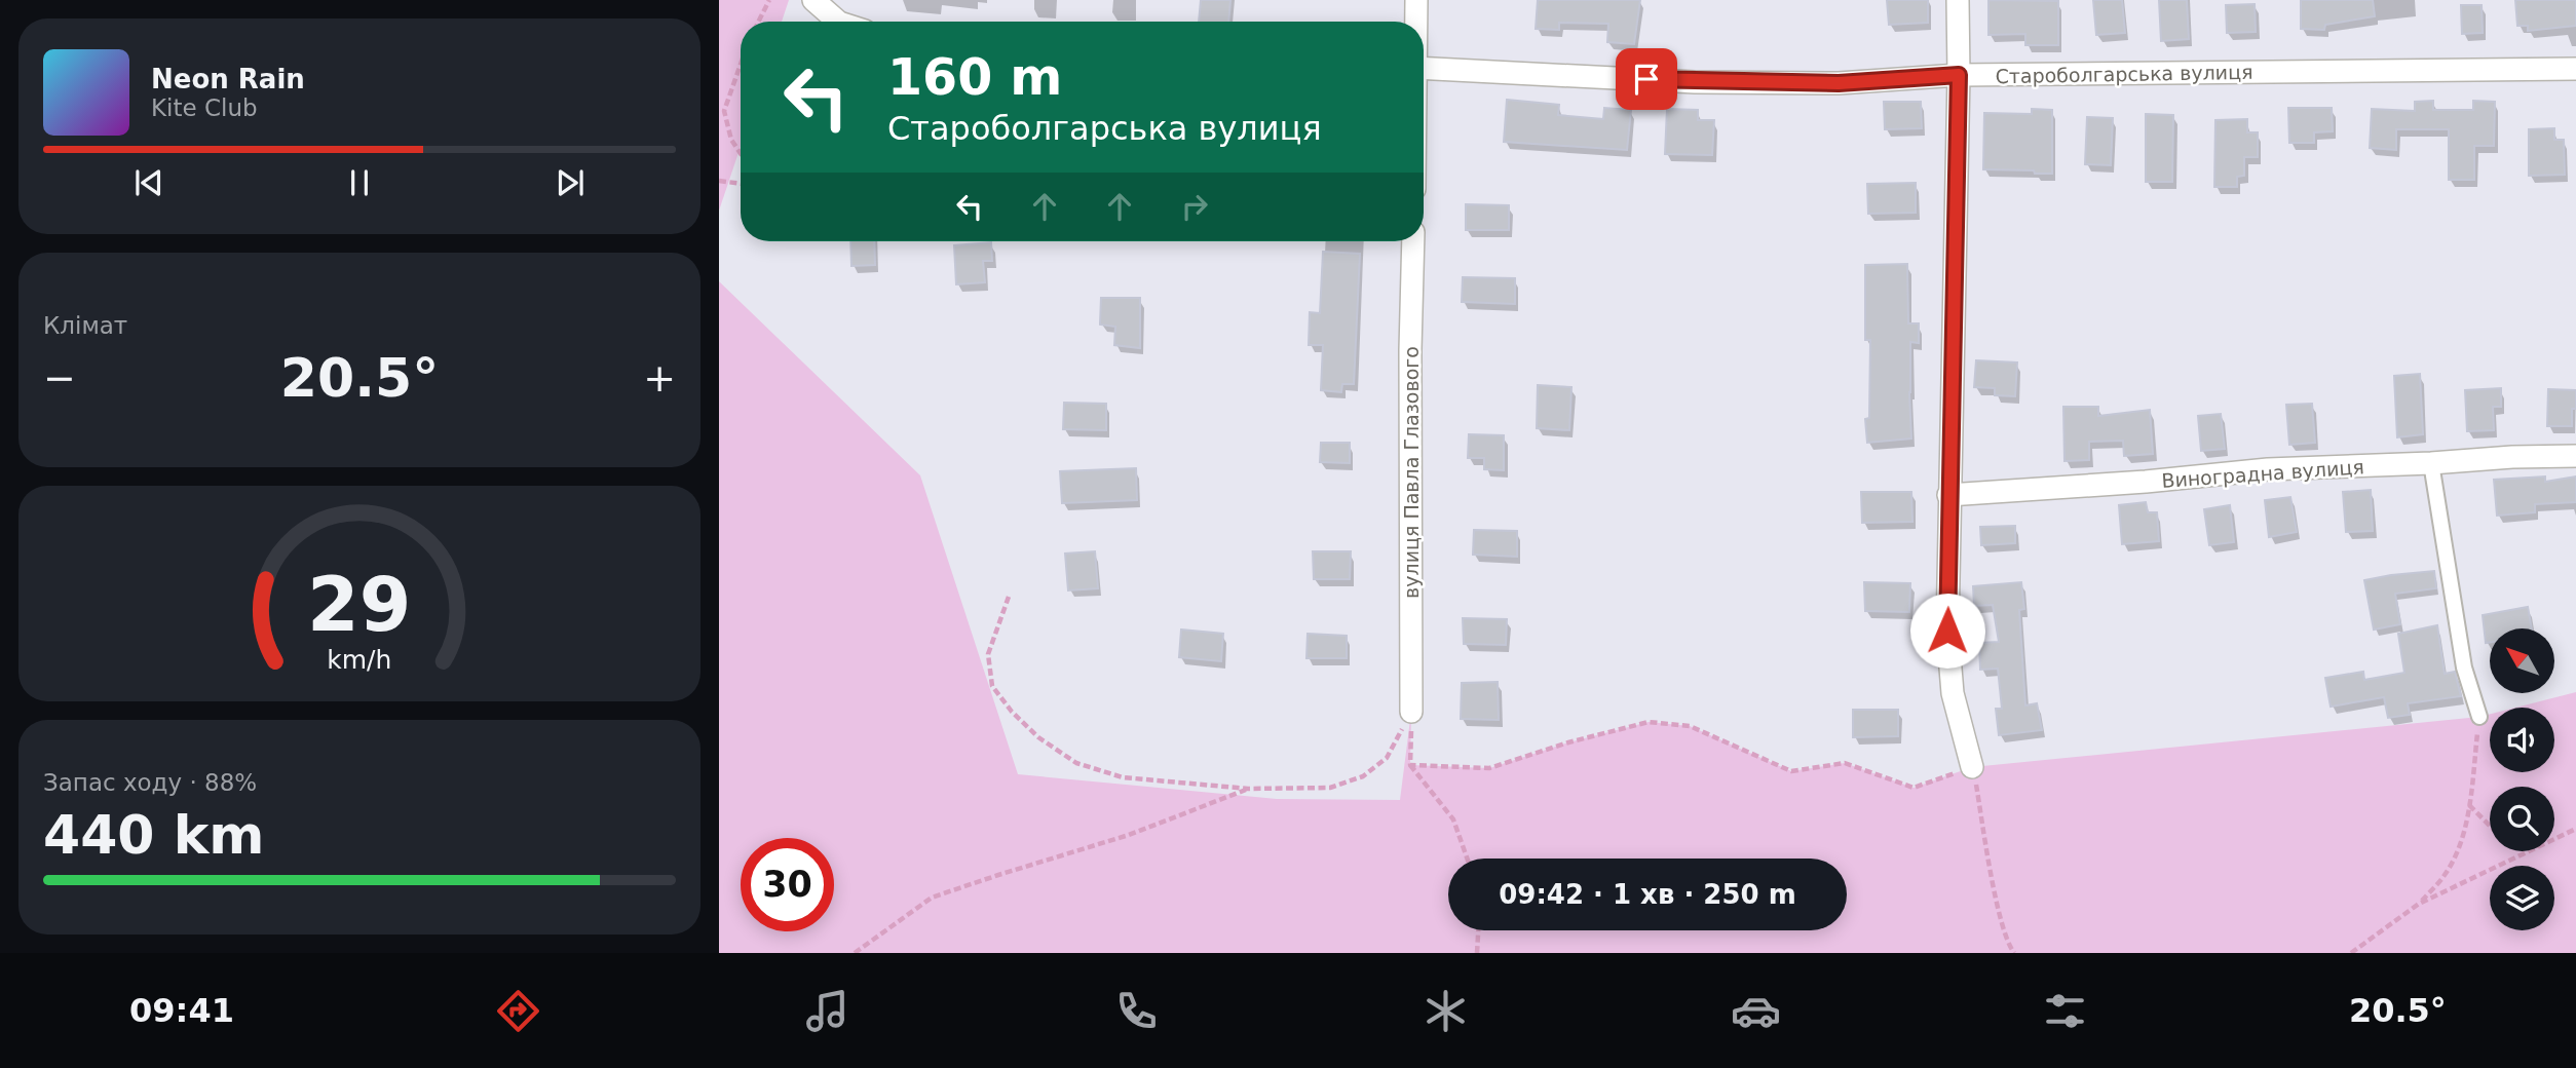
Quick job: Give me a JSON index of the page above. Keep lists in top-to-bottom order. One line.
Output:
{"streets":{"street":["Староболгарська вулиця","вулиця Павла Глазового","Виноградна вулиця"]},"north":"top left","page":{"turn":["160 m","Староболгарська вулиця"],"song":["Neon Rain","Kite Club"],"tile":["Клімат",["Запас ходу · 88%","440 km"]],"heat":["−","20.5°","+"],"limit":"30","trip":"09:42 · 1 хв · 250 m","tabs":["09:41","20.5°"],"gauge":["29","km/h"]}}
